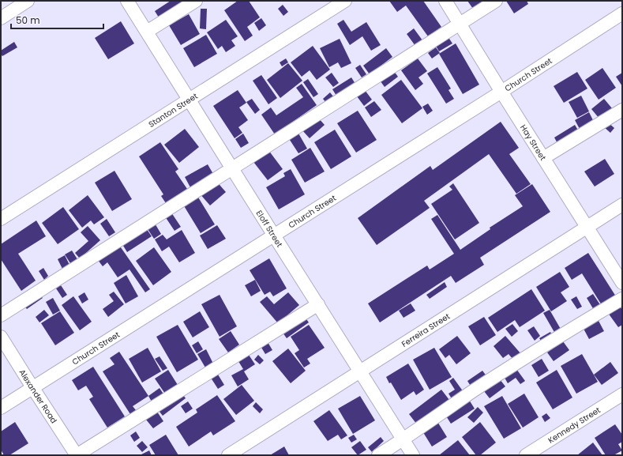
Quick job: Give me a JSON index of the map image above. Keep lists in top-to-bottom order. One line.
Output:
{"streets":{"street":["Church Street","Stanton Street","Hay Street","Eloff Street","Ferreira Street","Alexander Road","Kennedy Street"]},"crossings":[["Church Street","Hay Street"],["Church Street","Eloff Street"],["Church Street","Alexander Road"],["Stanton Street","Eloff Street"],["Hay Street","Ferreira Street"],["Eloff Street","Ferreira Street"]],"scale_bar":"50 m"}
